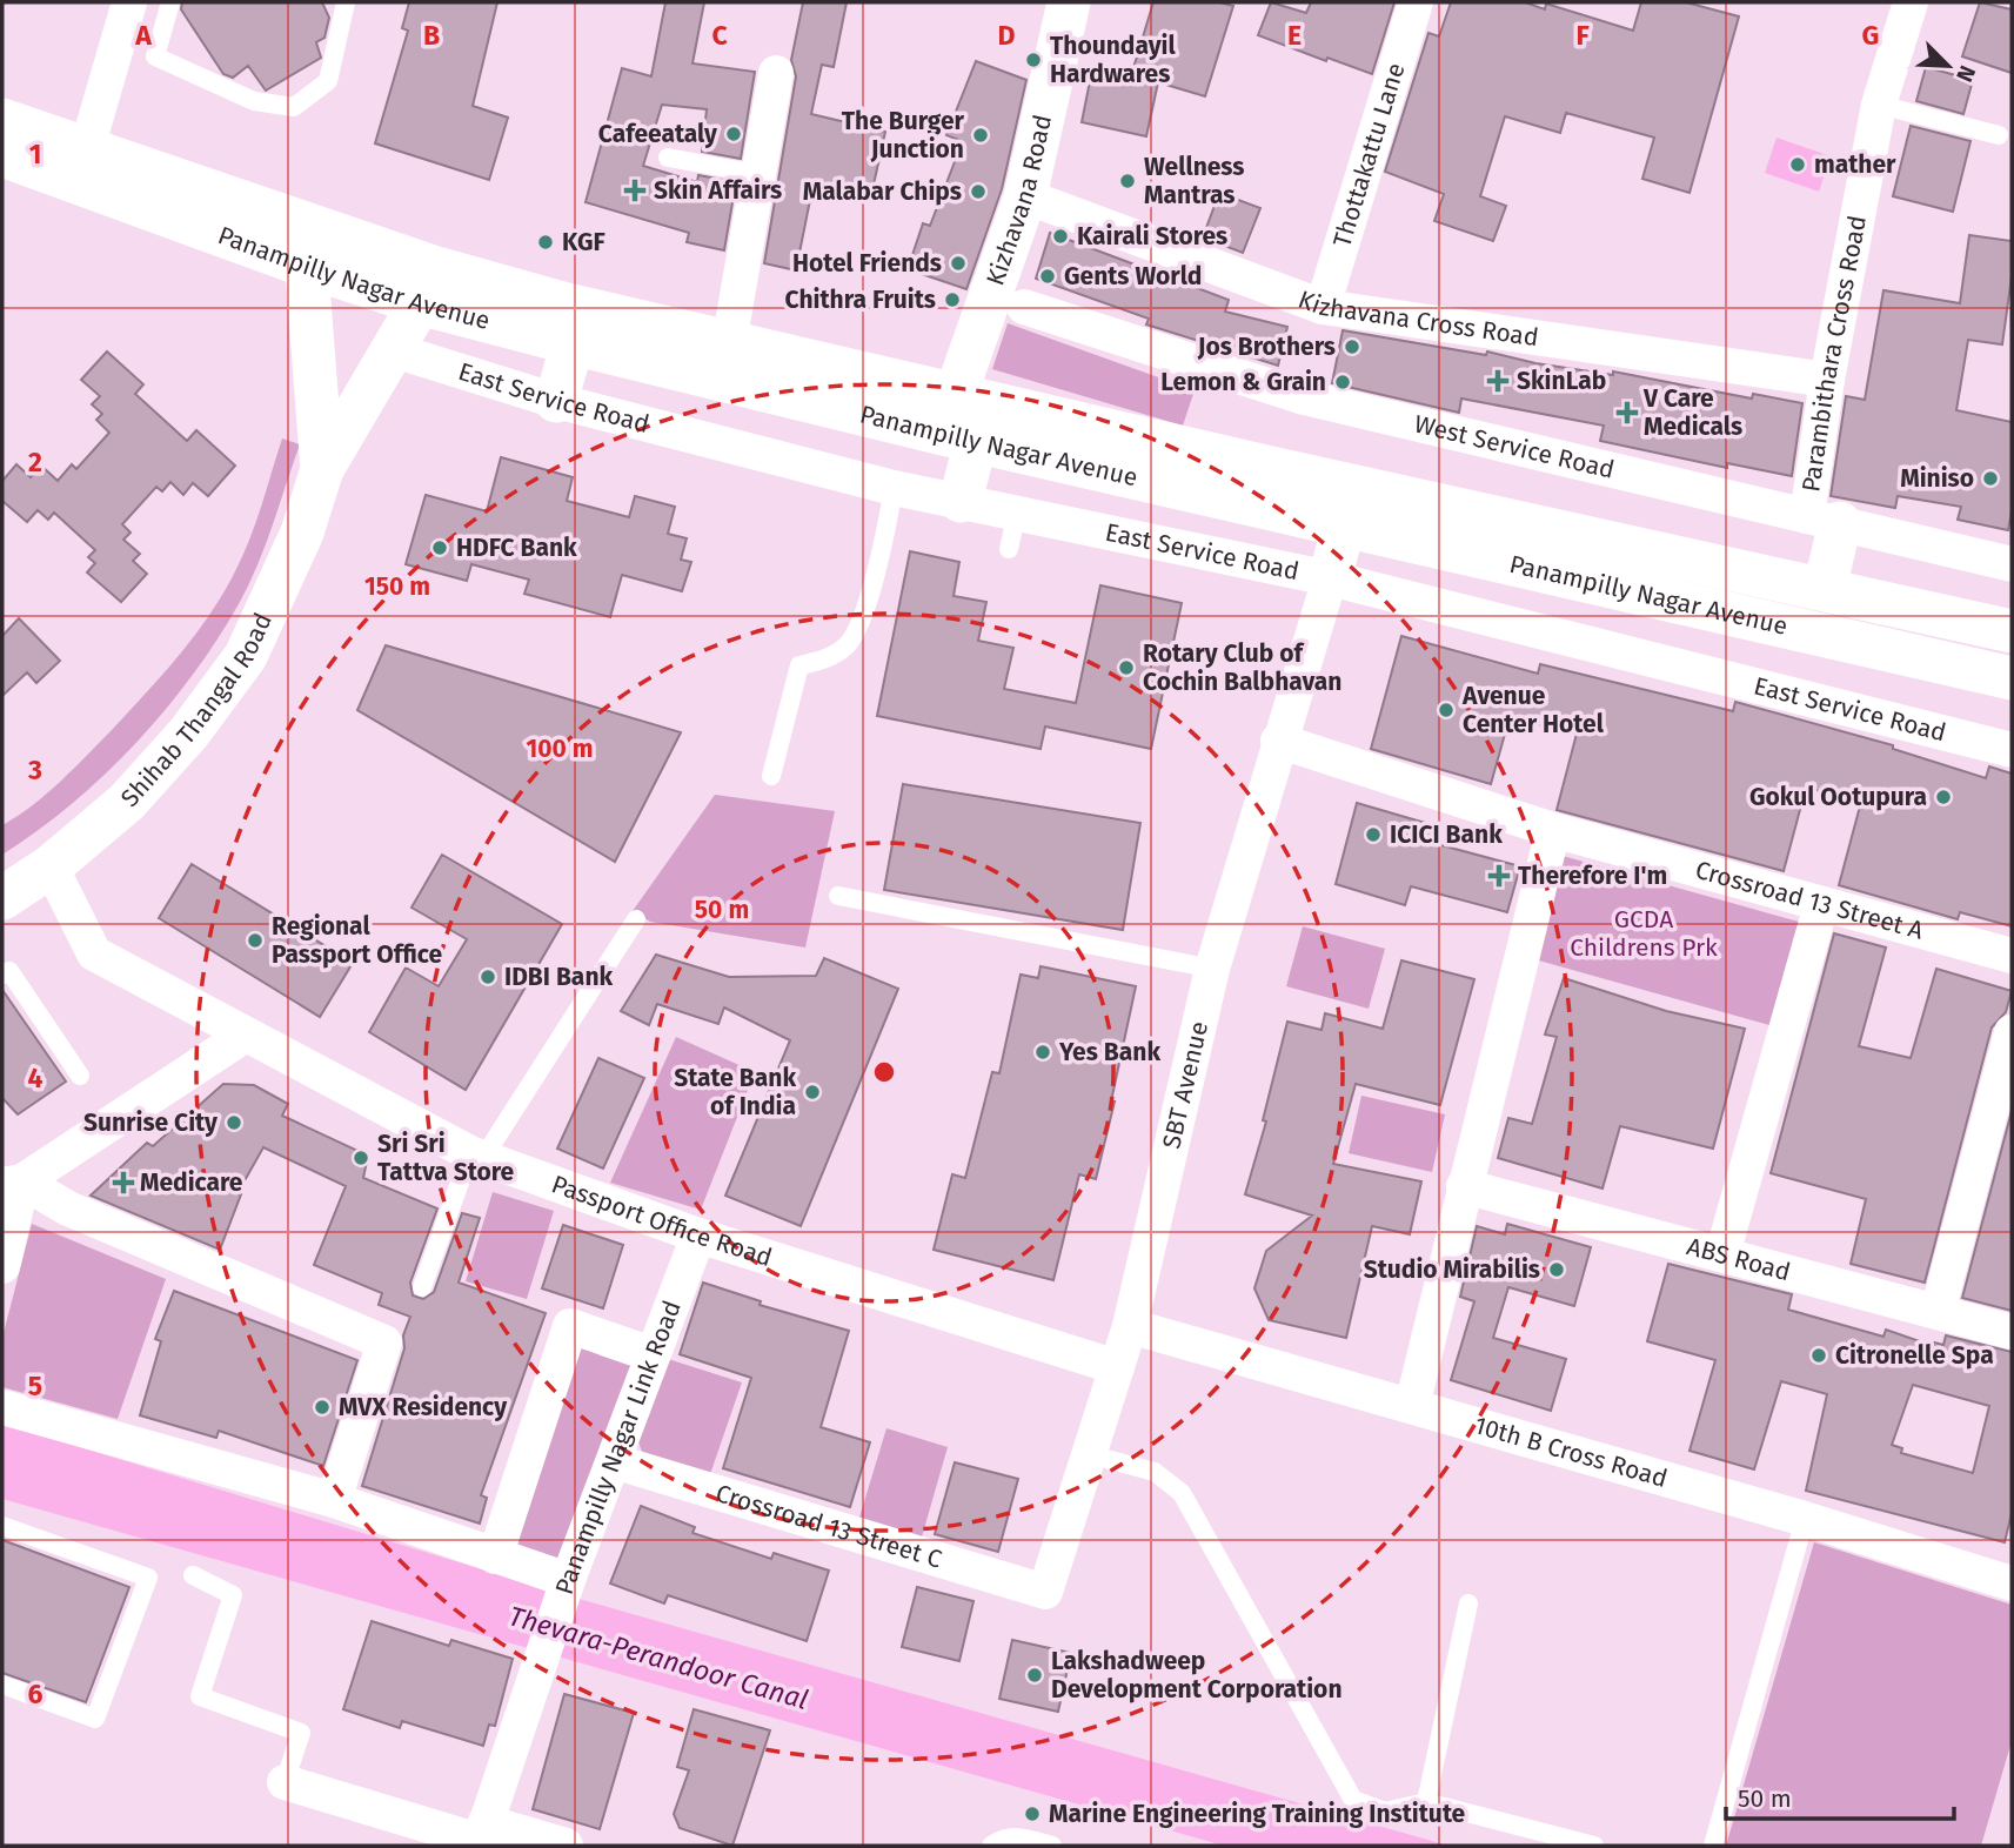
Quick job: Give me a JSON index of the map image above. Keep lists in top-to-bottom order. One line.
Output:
{"streets":{"street":["Thottakattu Lane","Kizhavana Road","Panampilly Nagar Avenue","Kizhavana Cross Road","Parambithara Cross Road","East Service Road","West Service Road","Shihab Thangal Road","Crossroad 13 Street A","SBT Avenue","Passport Office Road","ABS Road","Panampilly Nagar Link Road","10th B Cross Road","Crossroad 13 Street C"]},"crossings":[["Thottakattu Lane","Kizhavana Cross Road"],["Kizhavana Road","Panampilly Nagar Avenue"],["Kizhavana Road","Kizhavana Cross Road"],["Kizhavana Road","East Service Road"],["Kizhavana Cross Road","Parambithara Cross Road"],["Parambithara Cross Road","West Service Road"],["East Service Road","SBT Avenue"],["Shihab Thangal Road","Passport Office Road"],["Crossroad 13 Street A","SBT Avenue"],["SBT Avenue","Passport Office Road"],["SBT Avenue","10th B Cross Road"],["SBT Avenue","Crossroad 13 Street C"],["Passport Office Road","Panampilly Nagar Link Road"],["Panampilly Nagar Link Road","Crossroad 13 Street C"]],"water":["Thevara-Perandoor Canal"],"parks":["GCDA Childrens Prk"],"places":{"other":["Thoundayil Hardwares","Cafeeataly","The Burger Junction","mather","Wellness Mantras","Malabar Chips","Kairali Stores","KGF","Hotel Friends","Gents World","Chithra Fruits","Jos Brothers","Lemon & Grain","Miniso","HDFC Bank","Rotary Club of Cochin Balbhavan","Avenue Center Hotel","Gokul Ootupura","ICICI Bank","Regional Passport Office","IDBI Bank","Yes Bank","State Bank of India","Sunrise City","Sri Sri Tattva Store","Studio Mirabilis","Citronelle Spa","MVX Residency","Lakshadweep Development Corporation","Marine Engineering Training Institute"],"health":["Skin Affairs","SkinLab","V Care Medicals","Therefore I'm","Medicare"]},"scale_bar":"50 m","north":"bottom right","grid":{"columns":["A","B","C","D","E","F","G"],"rows":["1","2","3","4","5","6"]},"rings":["150 m","100 m","50 m"]}
